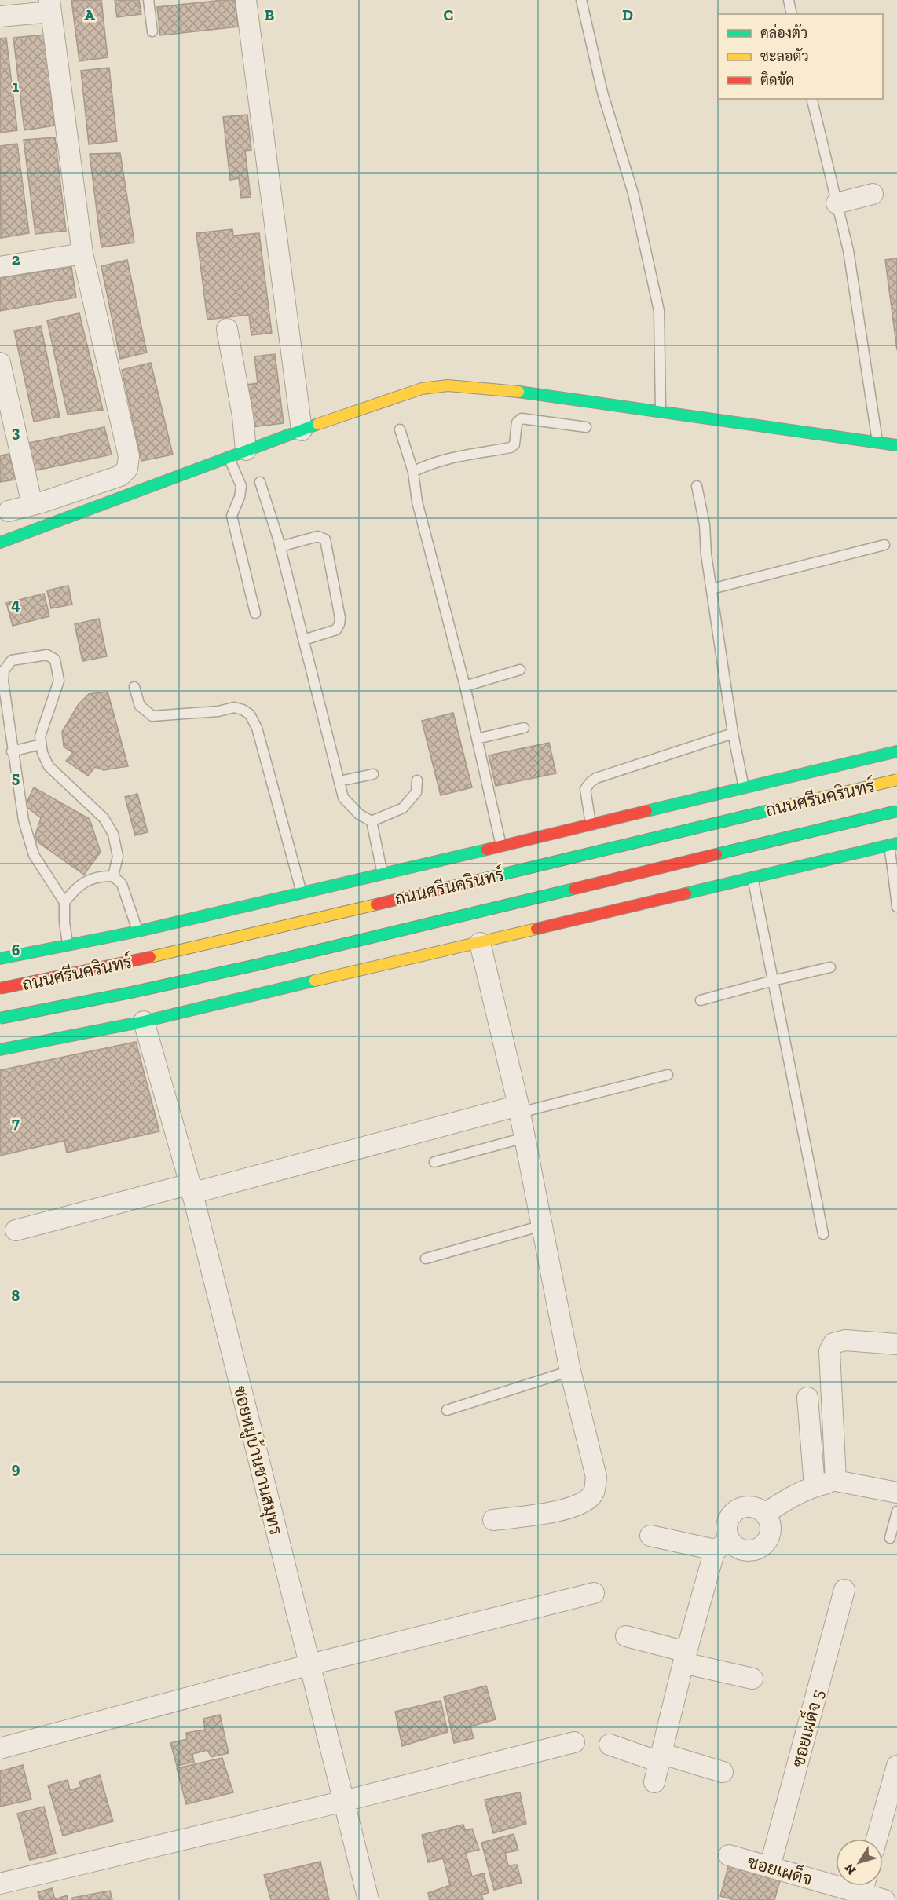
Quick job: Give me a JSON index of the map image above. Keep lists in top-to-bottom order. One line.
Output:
{"streets":{"main road":["ถนนศรีนครินทร์"],"street":["ซอยหมู่บ้านชานสมุทร","ซอยเผด็จ 5","ซอยเผด็จ"]},"crossings":[["ซอยเผด็จ 5","ซอยเผด็จ"]],"legend":["คล่องตัว","ชะลอตัว","ติดขัด"],"north":"bottom left","grid":{"columns":["A","B","C","D"],"rows":["1","2","3","4","5","6","7","8","9"]}}
